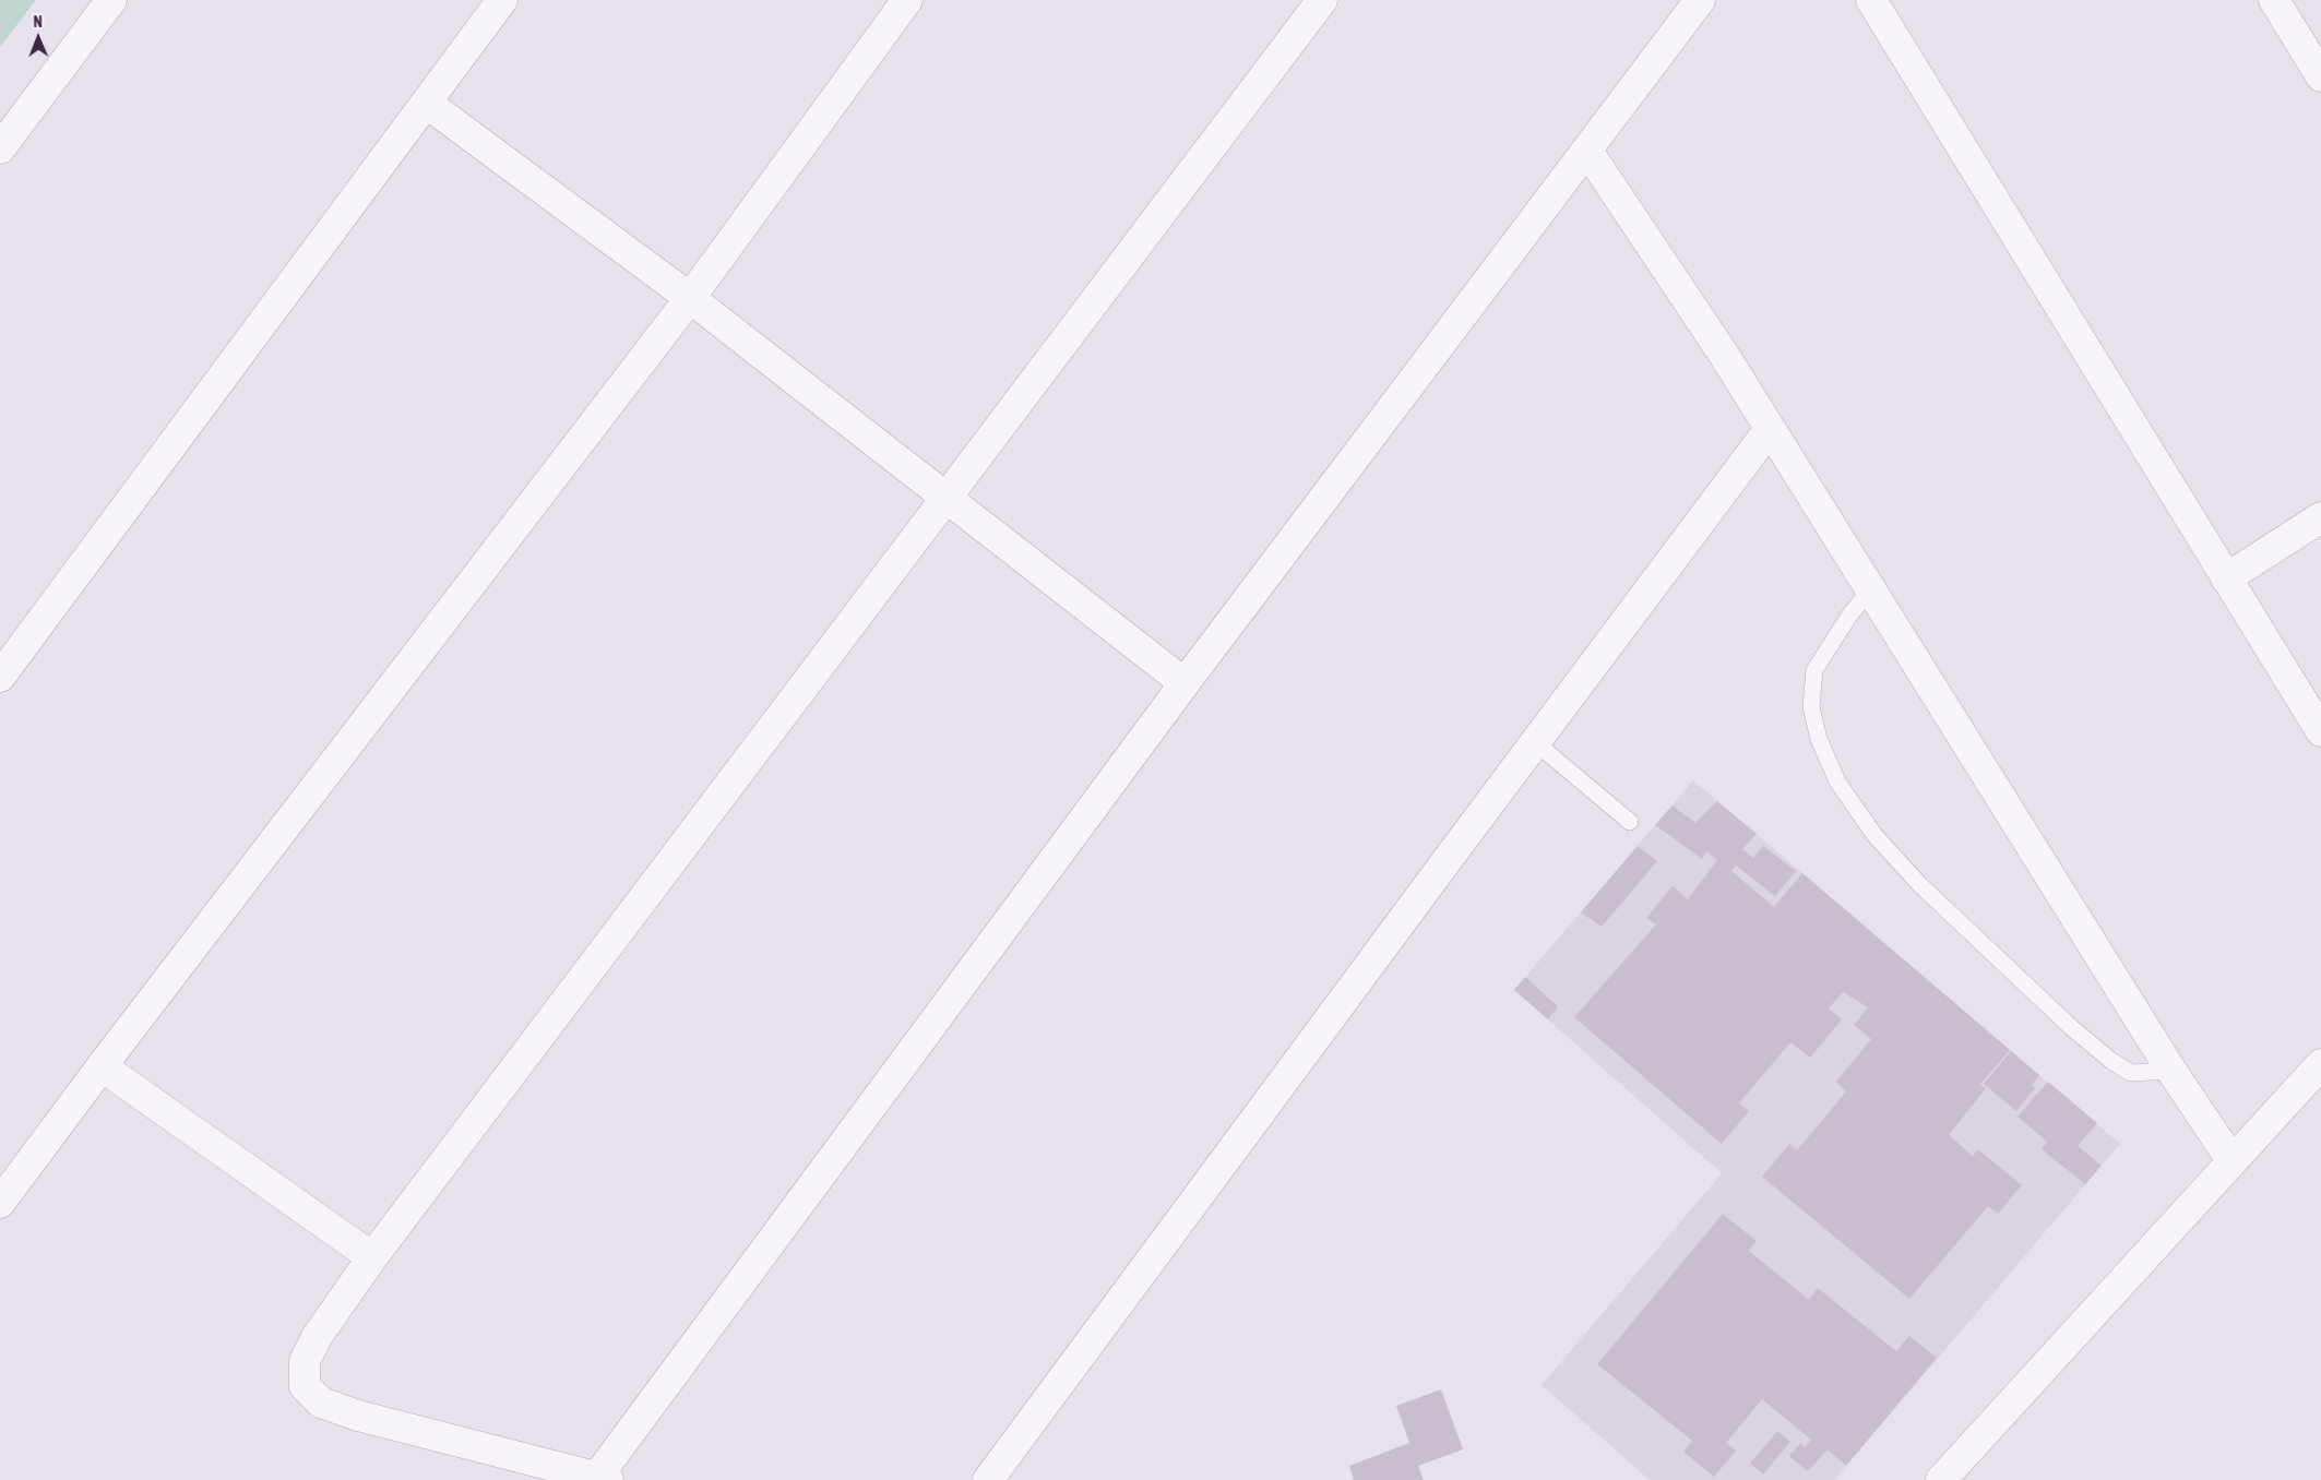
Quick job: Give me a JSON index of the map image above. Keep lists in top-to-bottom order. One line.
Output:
{"north":"top"}
